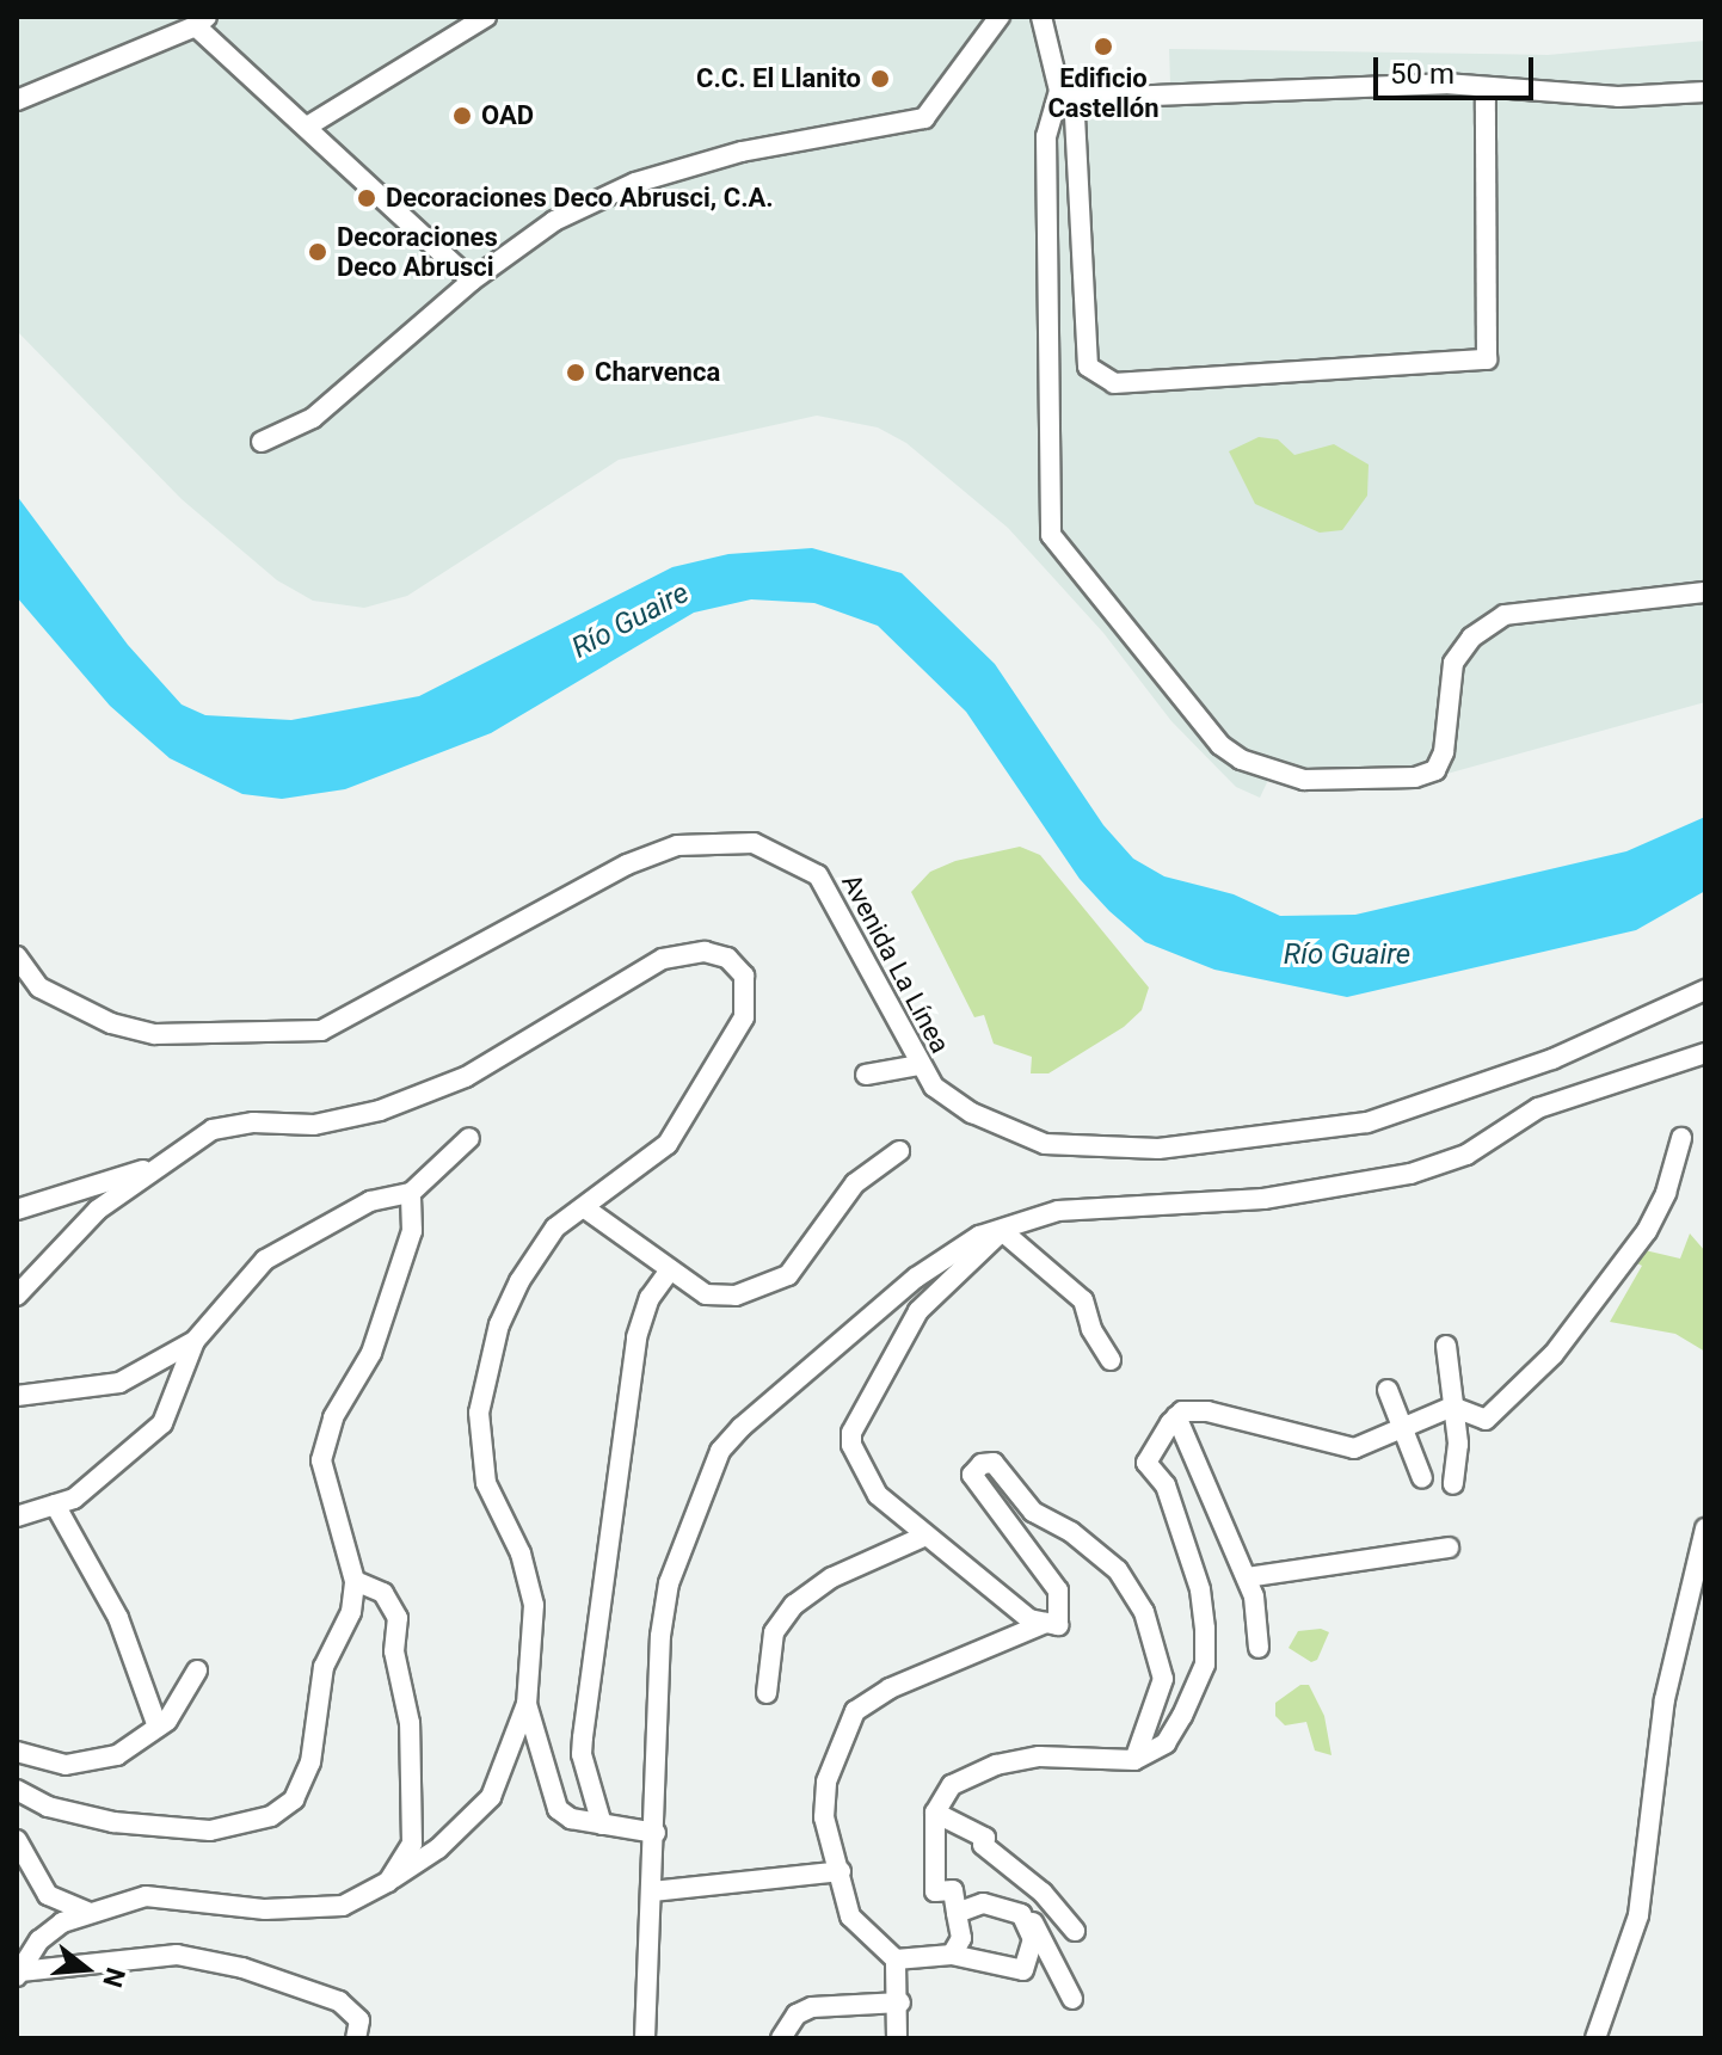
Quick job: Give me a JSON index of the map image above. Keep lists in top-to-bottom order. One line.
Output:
{"streets":{"street":["Avenida La Línea"]},"water":["Río Guaire"],"places":["Edificio Castellón","C.C. El Llanito","OAD","Decoraciones Deco Abrusci, C.A.","Decoraciones Deco Abrusci","Charvenca"],"scale_bar":"50 m","north":"right"}
